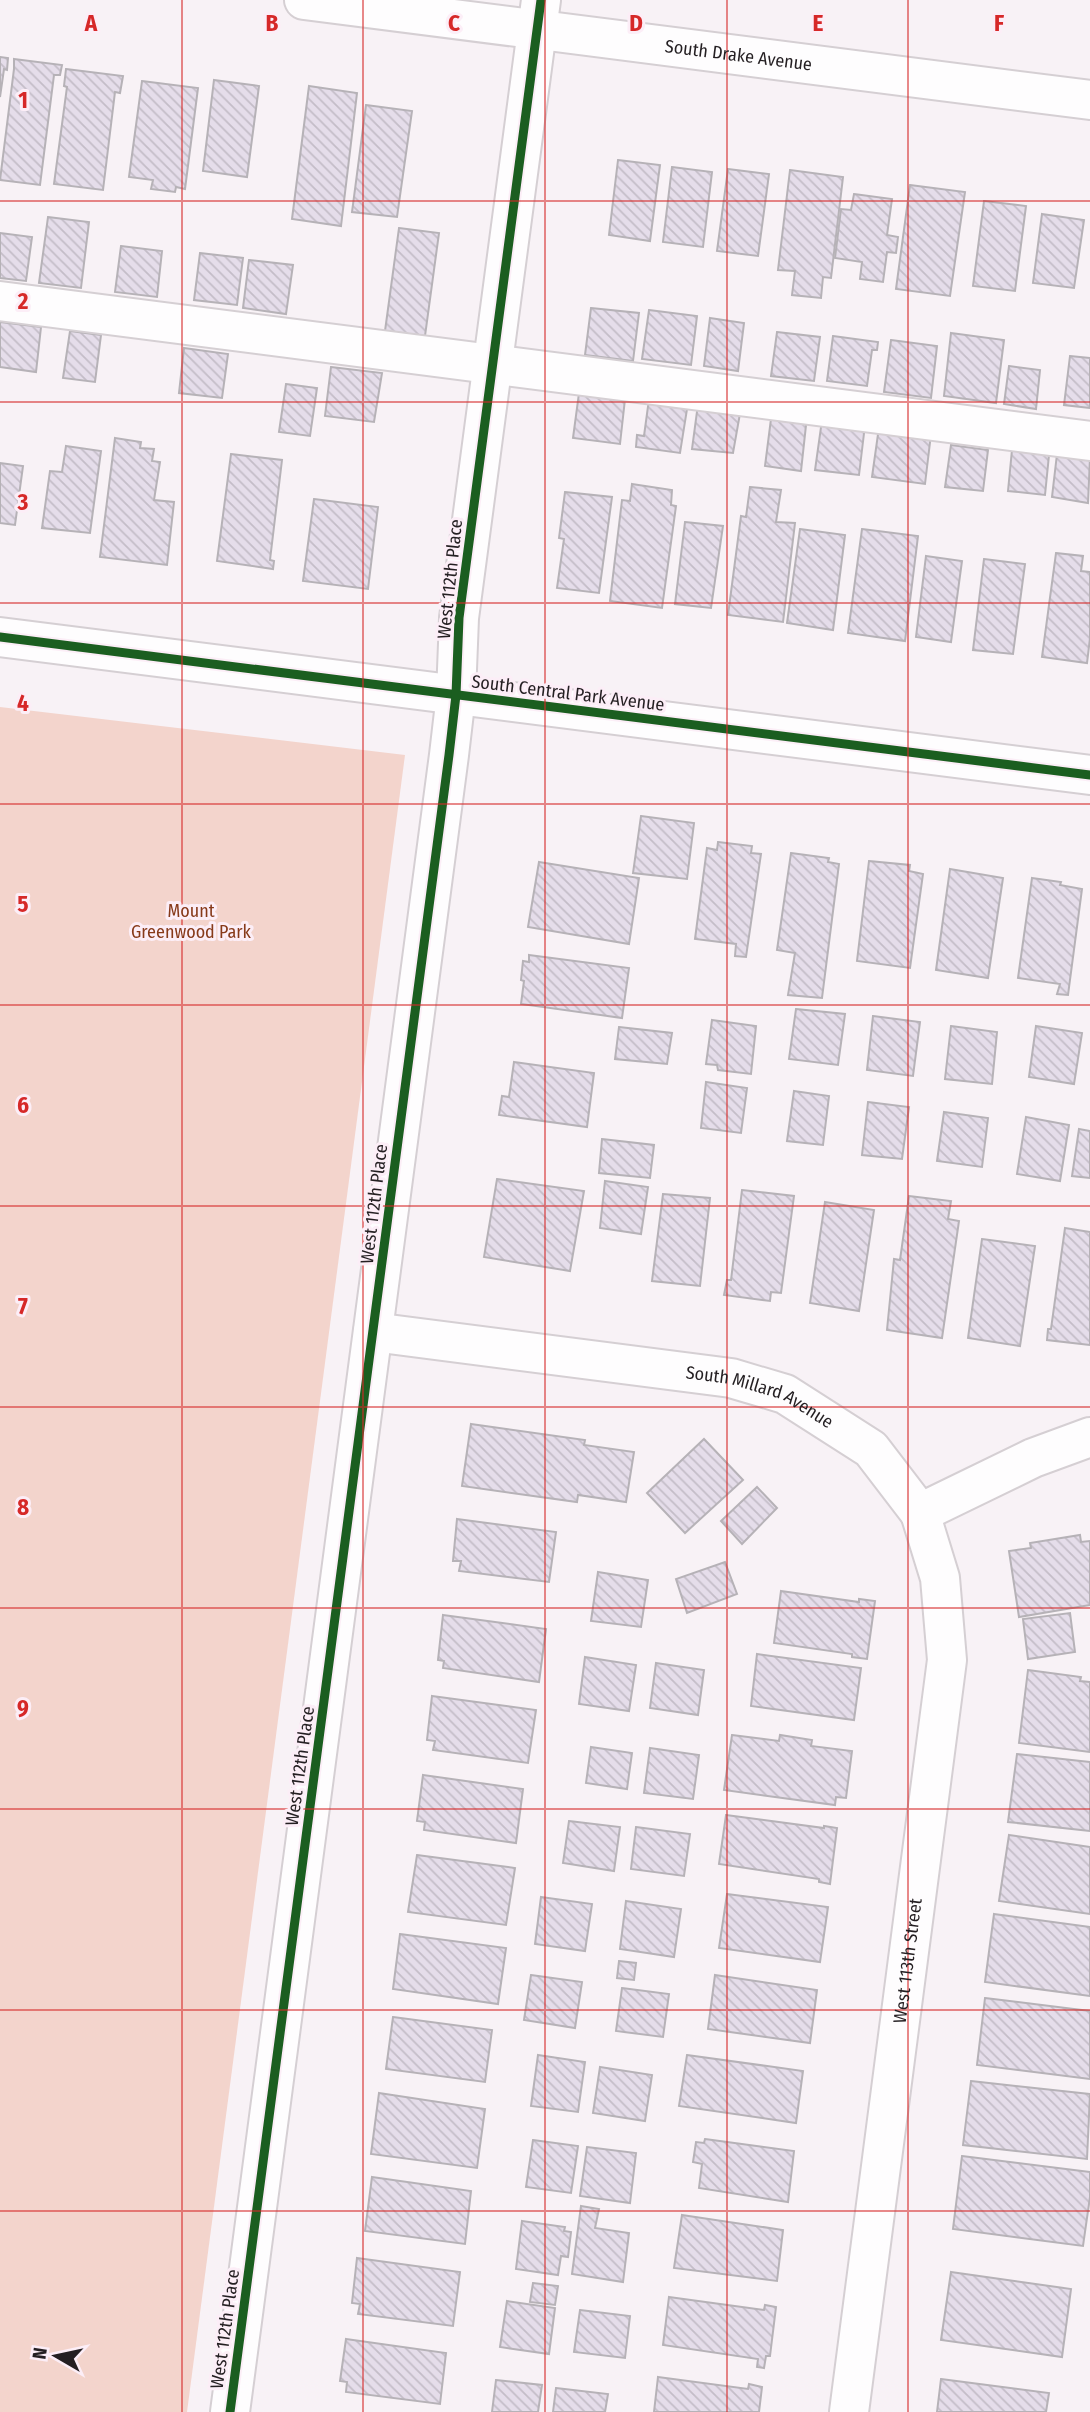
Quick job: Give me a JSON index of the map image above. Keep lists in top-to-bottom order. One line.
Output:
{"streets":{"street":["South Drake Avenue","West 112th Place","South Central Park Avenue","South Millard Avenue","West 113th Street"]},"crossings":[["South Drake Avenue","West 112th Place"],["West 112th Place","South Central Park Avenue"],["West 112th Place","South Millard Avenue"],["South Millard Avenue","West 113th Street"]],"parks":["Mount Greenwood Park"],"north":"left","grid":{"columns":["A","B","C","D","E","F"],"rows":["1","2","3","4","5","6","7","8","9"]}}
